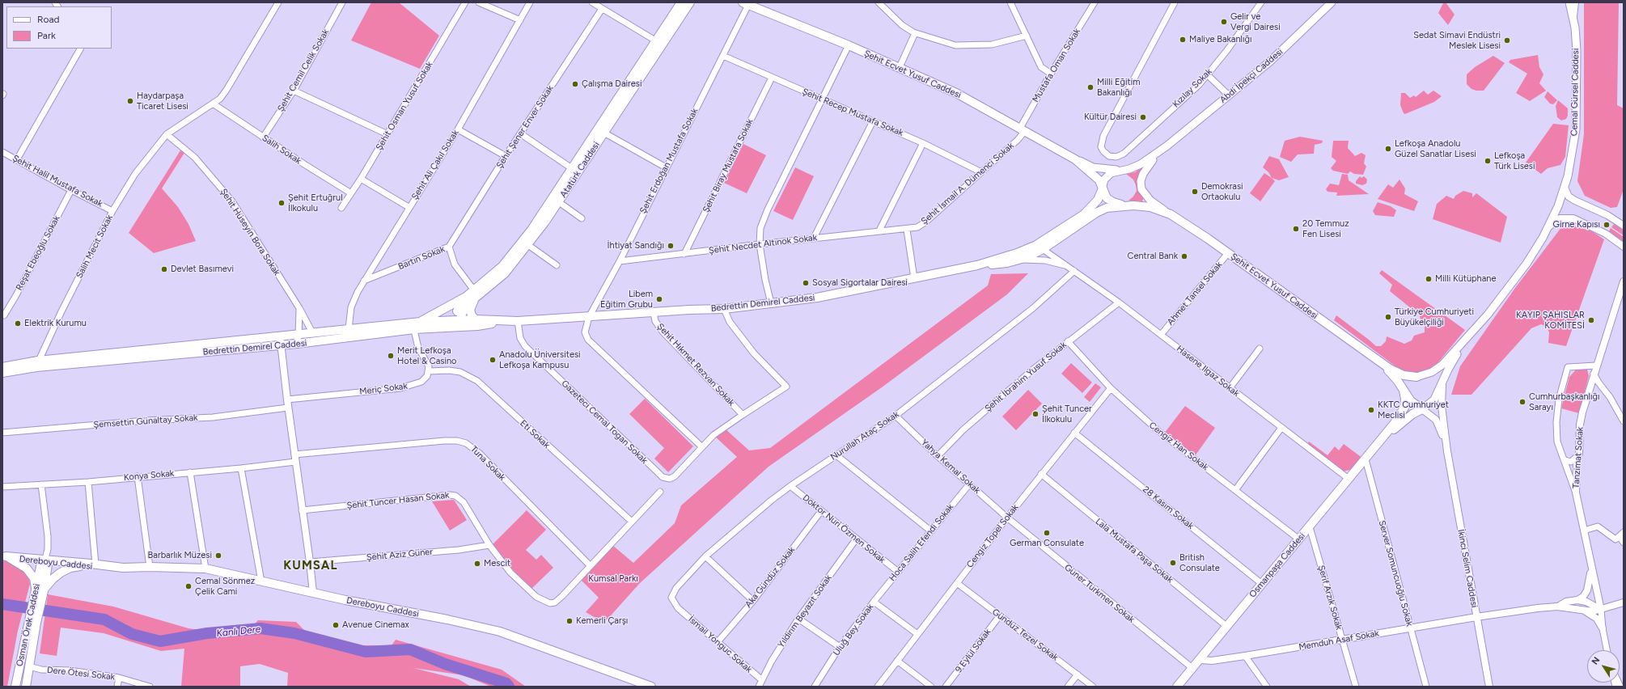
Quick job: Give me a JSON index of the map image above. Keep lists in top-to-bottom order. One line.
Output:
{"streets":{"main road":["Şehit Ecvet Yusuf Caddesi","Abdi İpekçi Caddesi","Cemal Gürsel Caddesi","Atatürk Caddesi","Bedrettin Demirel Caddesi","Dereboyu Caddesi","Osmanpaşa Caddesi","Osman Örek Caddesi"],"street":["Mustafa Oman Sokak","Şehit Cemil Celik Sokak","Kızılay Sokak","Şehit Osman Yusuf Sokak","Şehit Recep Mustafa Sokak","Şehit Şener Enver Sokak","Salih Sokak","Şehit Erdoğan Mustafa Sokak","Şehit Ali Çakıl Sokak","Şehit Biray Mustafa Sokak","Şehit Halil Mustafa Sokak","Şehit İsmail A. Dümenci Sokak","Şehit Hüseyin Bora Sokak","Şehit Necdet Altınok Sokak","Salih Mecit Sokak","Reşat Ebeoğlu Sokak","Bartın Sokak","Ahmet Tansel Sokak","Şehit Hıkmet Rezvan Sokak","Hasene Ilgaz Sokak","Şehit İbrahim Yusuf Sokak","Meriç Sokak","Şemsettin Günaltay Sokak","Gazeteci Cemal Togan Sokak","Eti Sokak","Nurullah Ataç Sokak","Cengiz Han Sokak","Tanzimat Sokak","Tuna Sokak","Yahya Kemal Sokak","Konya Sokak","Şehit Tuncer Hasan Sokak","28 Kasım Sokak","Doktor Nuri Özmen Sokak","Cengiz Topel Sokak","Hoca Salih Efendi Sokak","Lala Mustafa Paşa Sokak","Şehit Aziz Güner","İkinci Selim Caddesi","Server Somuncuoğlu Sokak","Aka Gündüz Sokak","Güner Türkmen Sokak","Şerif Arzık Sokak","Yıldirım Beyazıt Sokak","Uluğ Bey Sokak","Gündüz Tezel Sokak","Memduh Asaf Sokak","İsmail Yonguc Sokak","9 Eylül Sokak","Dere Ötesi Sokak"]},"crossings":[["Mustafa Oman Sokak","Şehit Ecvet Yusuf Caddesi"],["Mustafa Oman Sokak","Şehit İsmail A. Dümenci Sokak"],["Şehit Cemil Celik Sokak","Salih Sokak"],["Şehit Ecvet Yusuf Caddesi","Abdi İpekçi Caddesi"],["Şehit Ecvet Yusuf Caddesi","Cemal Gürsel Caddesi"],["Şehit Ecvet Yusuf Caddesi","Şehit Erdoğan Mustafa Sokak"],["Şehit Ecvet Yusuf Caddesi","Şehit İsmail A. Dümenci Sokak"],["Şehit Ecvet Yusuf Caddesi","Ahmet Tansel Sokak"],["Şehit Ecvet Yusuf Caddesi","Bedrettin Demirel Caddesi"],["Şehit Ecvet Yusuf Caddesi","Osmanpaşa Caddesi"],["Şehit Ecvet Yusuf Caddesi","İkinci Selim Caddesi"],["Abdi İpekçi Caddesi","Bedrettin Demirel Caddesi"],["Cemal Gürsel Caddesi","Osmanpaşa Caddesi"],["Cemal Gürsel Caddesi","İkinci Selim Caddesi"],["Şehit Osman Yusuf Sokak","Salih Sokak"],["Şehit Recep Mustafa Sokak","Şehit Erdoğan Mustafa Sokak"],["Şehit Recep Mustafa Sokak","Şehit Biray Mustafa Sokak"],["Şehit Recep Mustafa Sokak","Şehit İsmail A. Dümenci Sokak"],["Şehit Şener Enver Sokak","Bartın Sokak"],["Salih Sokak","Salih Mecit Sokak"],["Şehit Erdoğan Mustafa Sokak","Şehit Necdet Altınok Sokak"],["Şehit Erdoğan Mustafa Sokak","Bedrettin Demirel Caddesi"],["Şehit Erdoğan Mustafa Sokak","Gazeteci Cemal Togan Sokak"],["Şehit Ali Çakıl Sokak","Bartın Sokak"],["Şehit Ali Çakıl Sokak","Bedrettin Demirel Caddesi"],["Şehit Biray Mustafa Sokak","Şehit Necdet Altınok Sokak"],["Atatürk Caddesi","Bartın Sokak"],["Atatürk Caddesi","Bedrettin Demirel Caddesi"],["Şehit Halil Mustafa Sokak","Salih Mecit Sokak"],["Şehit Halil Mustafa Sokak","Reşat Ebeoğlu Sokak"],["Şehit İsmail A. Dümenci Sokak","Şehit Necdet Altınok Sokak"],["Şehit Hüseyin Bora Sokak","Salih Mecit Sokak"],["Şehit Hüseyin Bora Sokak","Bedrettin Demirel Caddesi"],["Salih Mecit Sokak","Bedrettin Demirel Caddesi"],["Ahmet Tansel Sokak","Hasene Ilgaz Sokak"],["Bedrettin Demirel Caddesi","Şehit Hıkmet Rezvan Sokak"],["Bedrettin Demirel Caddesi","Hasene Ilgaz Sokak"],["Bedrettin Demirel Caddesi","Gazeteci Cemal Togan Sokak"],["Hasene Ilgaz Sokak","Şehit İbrahim Yusuf Sokak"],["Hasene Ilgaz Sokak","Nurullah Ataç Sokak"],["Hasene Ilgaz Sokak","Osmanpaşa Caddesi"],["Şehit İbrahim Yusuf Sokak","Cengiz Han Sokak"],["Şehit İbrahim Yusuf Sokak","Yahya Kemal Sokak"],["Meriç Sokak","Eti Sokak"],["Nurullah Ataç Sokak","Yahya Kemal Sokak"],["Nurullah Ataç Sokak","Doktor Nuri Özmen Sokak"],["Nurullah Ataç Sokak","İsmail Yonguc Sokak"],["Cengiz Han Sokak","Cengiz Topel Sokak"],["Cengiz Han Sokak","Osmanpaşa Caddesi"],["Tuna Sokak","Şehit Tuncer Hasan Sokak"],["Yahya Kemal Sokak","Cengiz Topel Sokak"],["Yahya Kemal Sokak","Hoca Salih Efendi Sokak"],["Yahya Kemal Sokak","Güner Türkmen Sokak"],["Şehit Tuncer Hasan Sokak","Şehit Aziz Güner"],["28 Kasım Sokak","Cengiz Topel Sokak"],["28 Kasım Sokak","Osmanpaşa Caddesi"],["Doktor Nuri Özmen Sokak","Hoca Salih Efendi Sokak"],["Doktor Nuri Özmen Sokak","Aka Gündüz Sokak"],["Doktor Nuri Özmen Sokak","Yıldirım Beyazıt Sokak"],["Cengiz Topel Sokak","Lala Mustafa Paşa Sokak"],["Cengiz Topel Sokak","Güner Türkmen Sokak"],["Cengiz Topel Sokak","Uluğ Bey Sokak"],["Cengiz Topel Sokak","Gündüz Tezel Sokak"],["Hoca Salih Efendi Sokak","Uluğ Bey Sokak"],["Lala Mustafa Paşa Sokak","Osmanpaşa Caddesi"],["Dereboyu Caddesi","Osman Örek Caddesi"],["Osmanpaşa Caddesi","İkinci Selim Caddesi"],["Osmanpaşa Caddesi","Server Somuncuoğlu Sokak"],["Osmanpaşa Caddesi","Güner Türkmen Sokak"],["Osmanpaşa Caddesi","Şerif Arzık Sokak"],["Osmanpaşa Caddesi","Memduh Asaf Sokak"],["İkinci Selim Caddesi","Memduh Asaf Sokak"],["Server Somuncuoğlu Sokak","Memduh Asaf Sokak"],["Aka Gündüz Sokak","İsmail Yonguc Sokak"],["Şerif Arzık Sokak","Memduh Asaf Sokak"],["Yıldirım Beyazıt Sokak","İsmail Yonguc Sokak"],["Osman Örek Caddesi","Dere Ötesi Sokak"],["Gündüz Tezel Sokak","9 Eylül Sokak"]],"districts":["KUMSAL"],"water":["Kanlı Dere"],"parks":["Kumsal Parkı"],"places":["Gelir ve Vergi Dairesi","Maliye Bakanlığı","Sedat Simavi Endüstri Meslek Lisesi","Çalışma Dairesi","Milli Eğitim Bakanlığı","Haydarpaşa Ticaret Lisesi","Kültür Dairesi","Lefkoşa Anadolu Güzel Sanatlar Lisesi","Lefkoşa Türk Lisesi","Demokrasi Ortaokulu","Şehit Ertuğrul İlkokulu","Girne Kapısı","20 Temmuz Fen Lisesi","İhtiyat Sandığı","Central Bank","Devlet Basımevi","Milli Kütüphane","Sosyal Sigortalar Dairesi","Libem Eğitim Grubu","Türkiye Cumhuriyeti Büyükelçiliği","KAYIP ŞAHISLAR KOMİTESİ","Elektrik Kurumu","Merit Lefkoşa Hotel & Casino","Anadolu Üniversitesi Lefkoşa Kampusu","Cumhurbaşkanlığı Sarayı","KKTC Cumhuriyet Meclisi","Şehit Tuncer İlkokulu","German Consulate","Barbarlık Müzesi","British Consulate","Mescit","Cemal Sönmez Çelik Cami","Kemerli Çarşı","Avenue Cinemax"],"legend":["Road","Park"],"north":"top left"}
